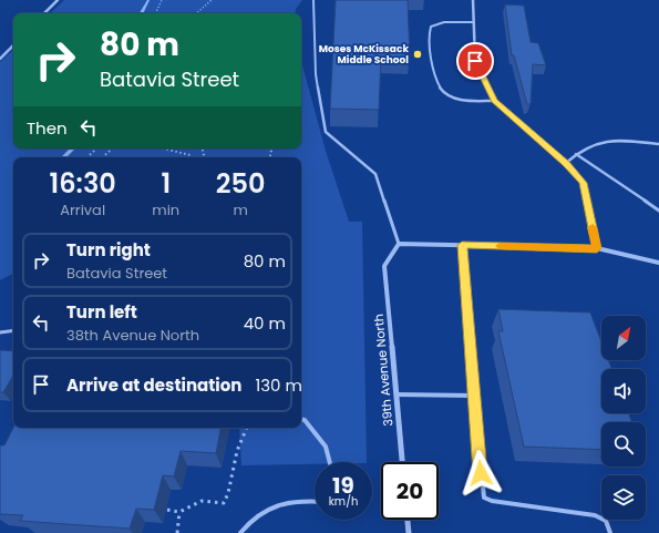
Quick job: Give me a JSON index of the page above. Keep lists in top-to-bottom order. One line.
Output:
{"streets":{"street":["39th Avenue North"]},"places":["Moses McKissack Middle School"],"north":"top right","page":{"turn":["80 m","Batavia Street"],"then":"Then","eta":["16:30","Arrival","1","min","250","m"],"list":[{"name":"Turn right","note":"Batavia Street","value":"80 m"},{"name":"Turn left","note":"38th Avenue North","value":"40 m"},{"name":"Arrive at destination","value":"130 m"}],"speed":"19 km/h","limit":"20"}}
